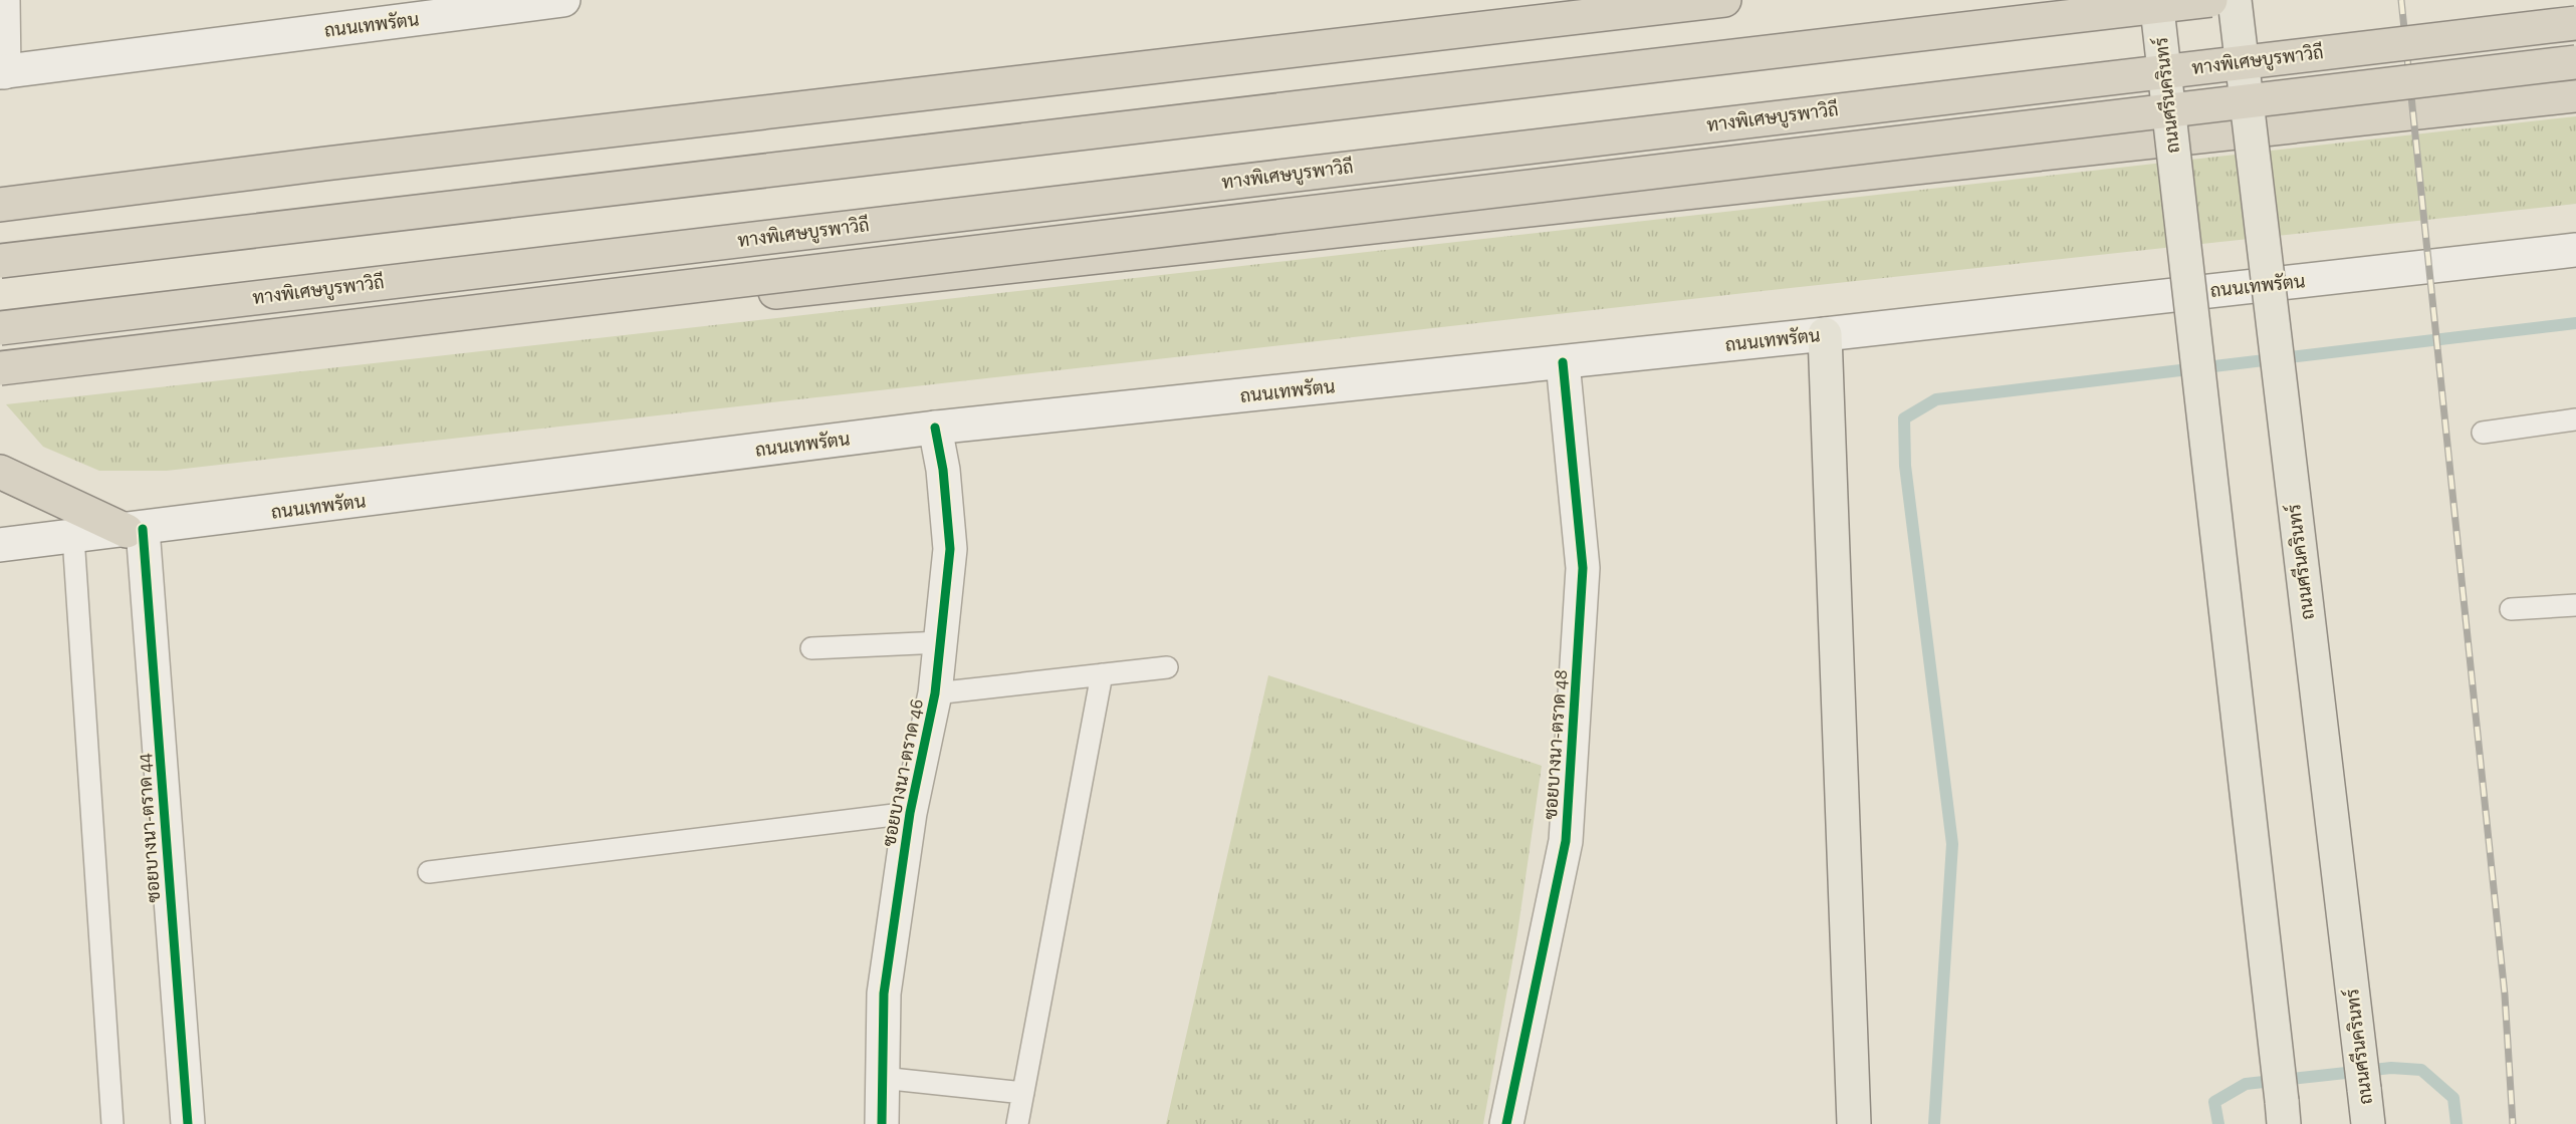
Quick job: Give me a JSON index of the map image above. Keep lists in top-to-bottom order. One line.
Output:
{"streets":{"highway":["ทางพิเศษบูรพาวิถี"],"main road":["ถนนเทพรัตน","ถนนศรีนครินทร์","ซอยบางนา-ตราด 48","ซอยบางนา-ตราด 46","ซอยบางนา-ตราด 44"]},"crossings":[["ถนนเทพรัตน","ซอยบางนา-ตราด 48"],["ถนนเทพรัตน","ซอยบางนา-ตราด 46"],["ถนนเทพรัตน","ซอยบางนา-ตราด 44"]]}
